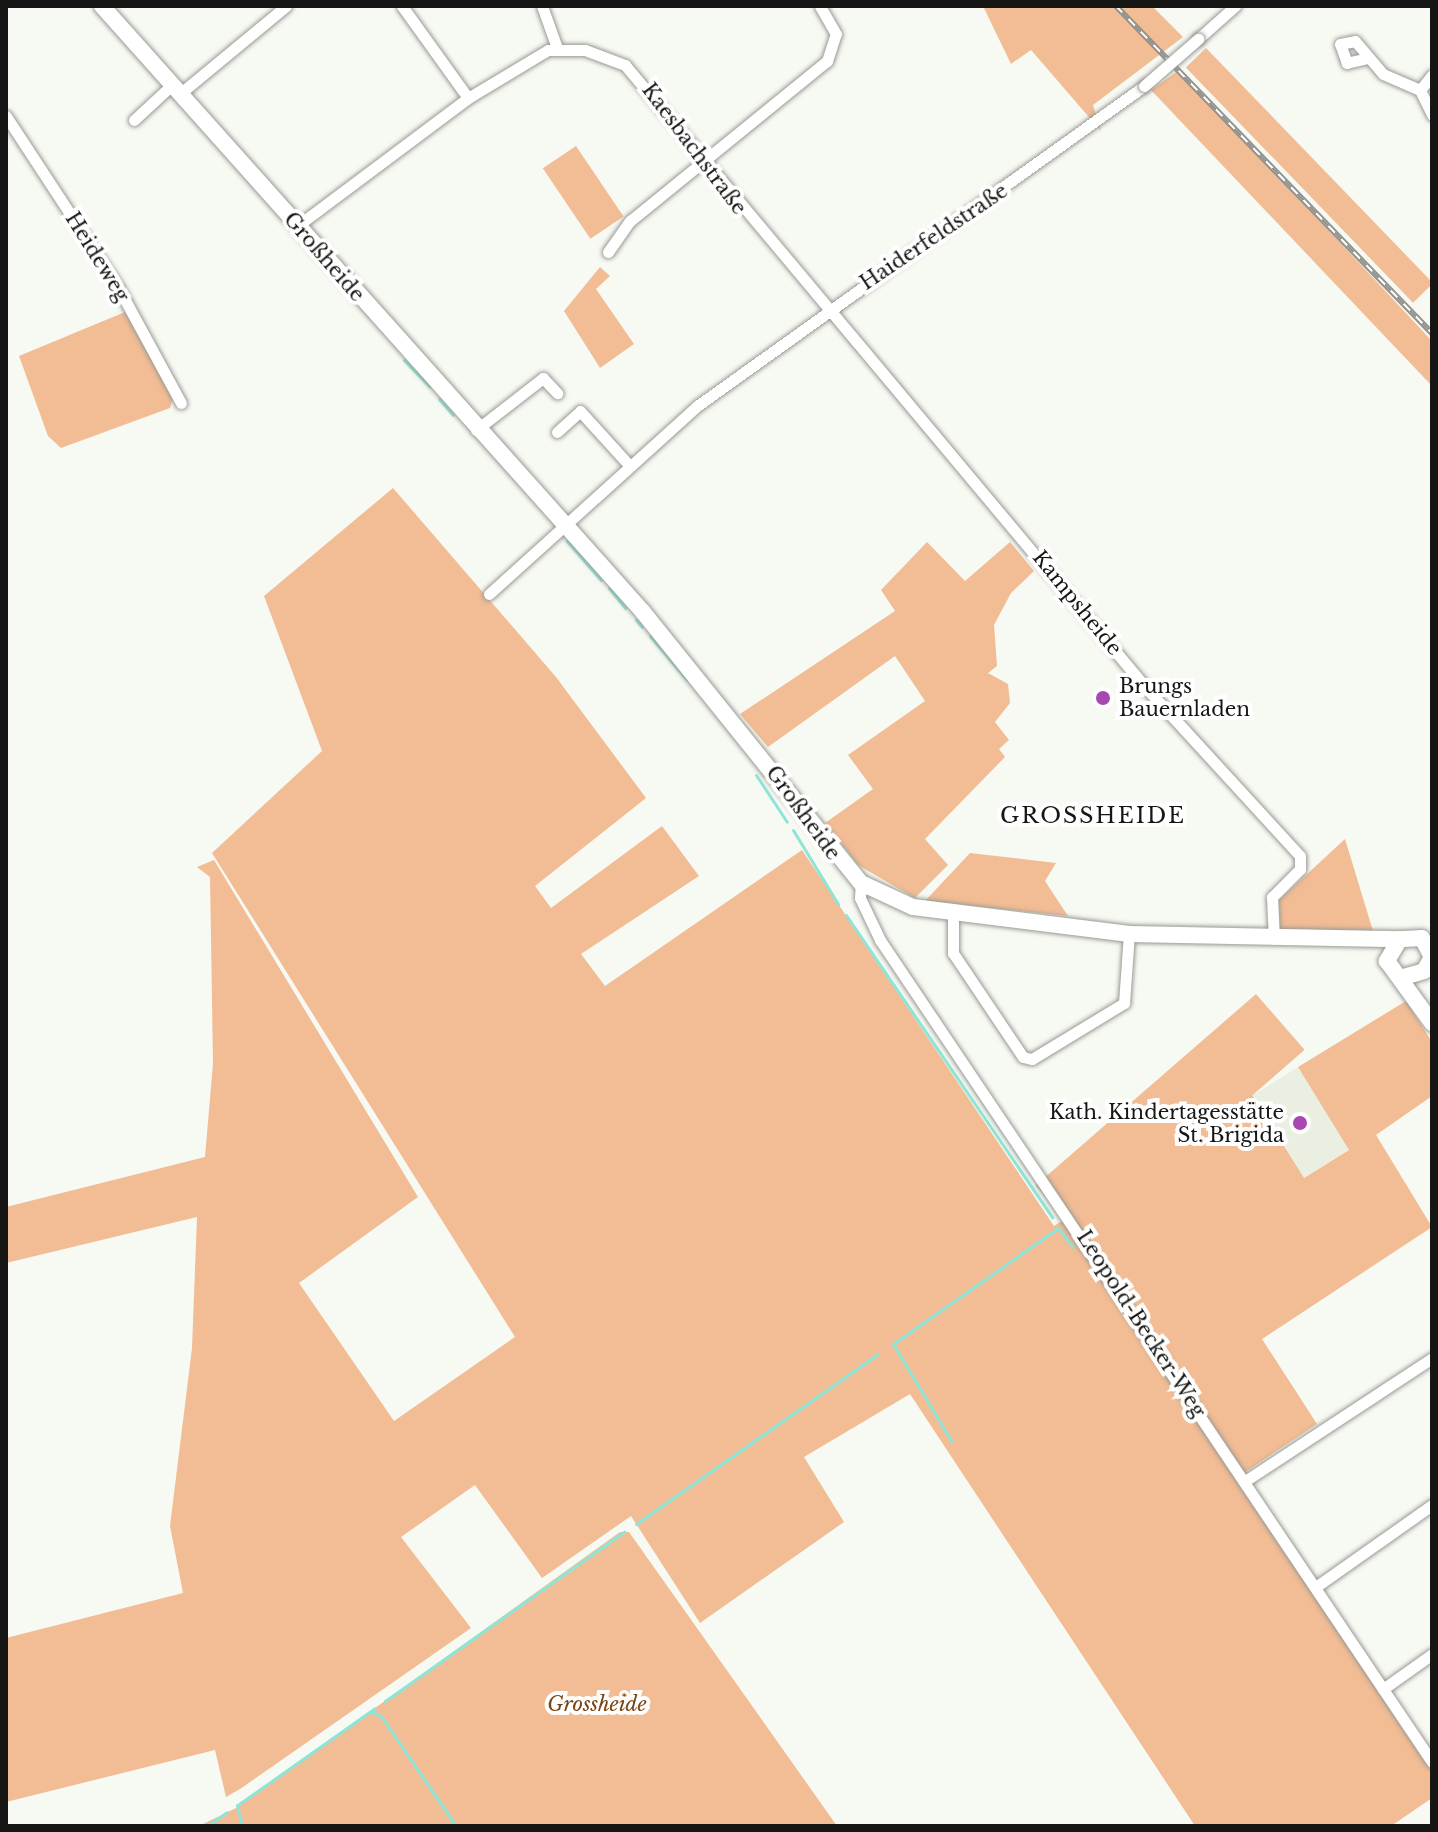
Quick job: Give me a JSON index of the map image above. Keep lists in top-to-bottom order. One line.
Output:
{"streets":{"street":["Kaesbachstraße","Haiderfeldstraße","Heideweg","Großheide","Kampsheide","Leopold-Becker-Weg"]},"crossings":[["Kaesbachstraße","Haiderfeldstraße"],["Kaesbachstraße","Kampsheide"],["Haiderfeldstraße","Großheide"],["Haiderfeldstraße","Kampsheide"],["Großheide","Kampsheide"],["Großheide","Leopold-Becker-Weg"]],"districts":["GROSSHEIDE"],"parks":["Grossheide"],"places":["Brungs Bauernladen","Kath. Kindertagesstätte St. Brigida"]}
